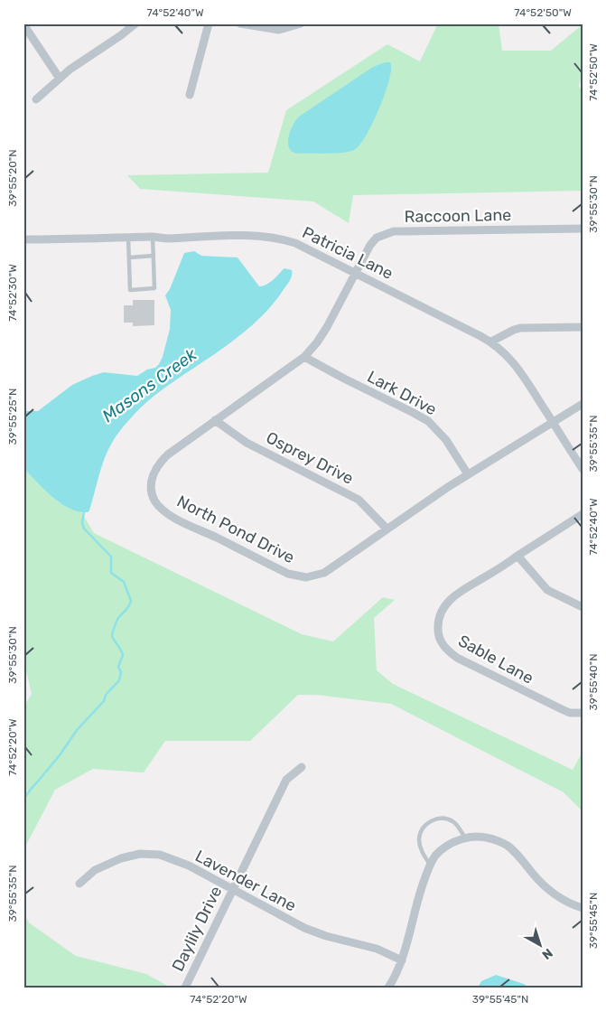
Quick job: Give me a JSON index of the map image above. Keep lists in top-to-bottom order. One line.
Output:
{"streets":{"street":["Raccoon Lane","Patricia Lane","Lark Drive","Osprey Drive","North Pond Drive","Sable Lane","Lavender Lane","Daylily Drive"]},"crossings":[["Raccoon Lane","Patricia Lane"],["Raccoon Lane","North Pond Drive"],["Patricia Lane","North Pond Drive"],["Lark Drive","North Pond Drive"],["Osprey Drive","North Pond Drive"],["Lavender Lane","Daylily Drive"]],"water":["Masons Creek"],"north":"bottom right","coordinates":["74°52'40\"W","74°52'50\"W","39°55'20\"N","39°55'30\"N","74°52'30\"W","39°55'25\"N","39°55'35\"N","39°55'40\"N","74°52'20\"W","39°55'45\"N"]}
